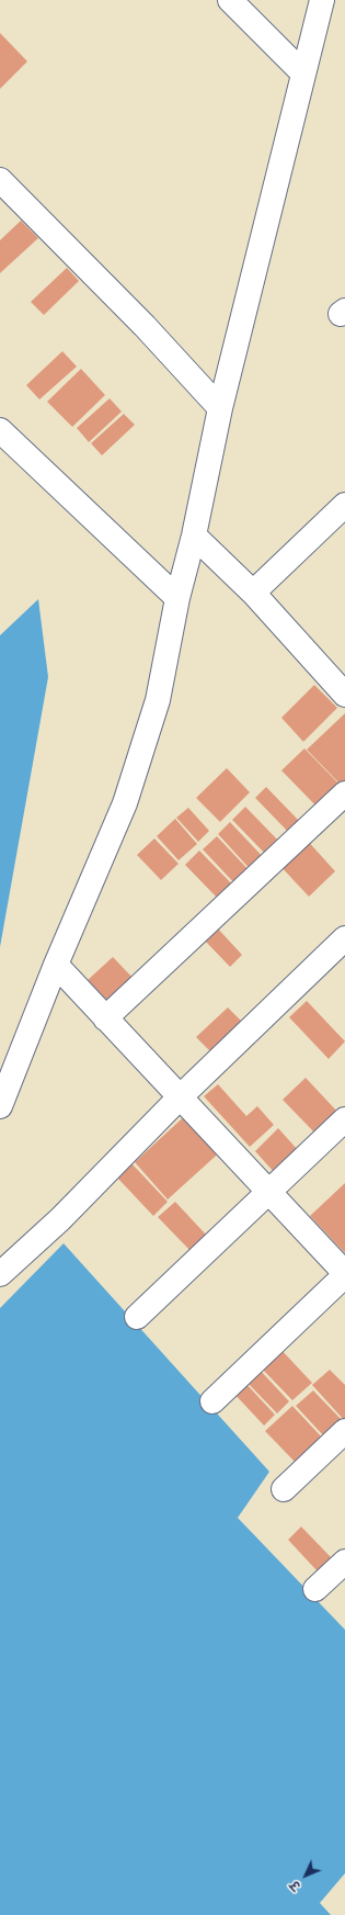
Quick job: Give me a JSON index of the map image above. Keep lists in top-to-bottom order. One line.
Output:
{"north":"bottom left"}
